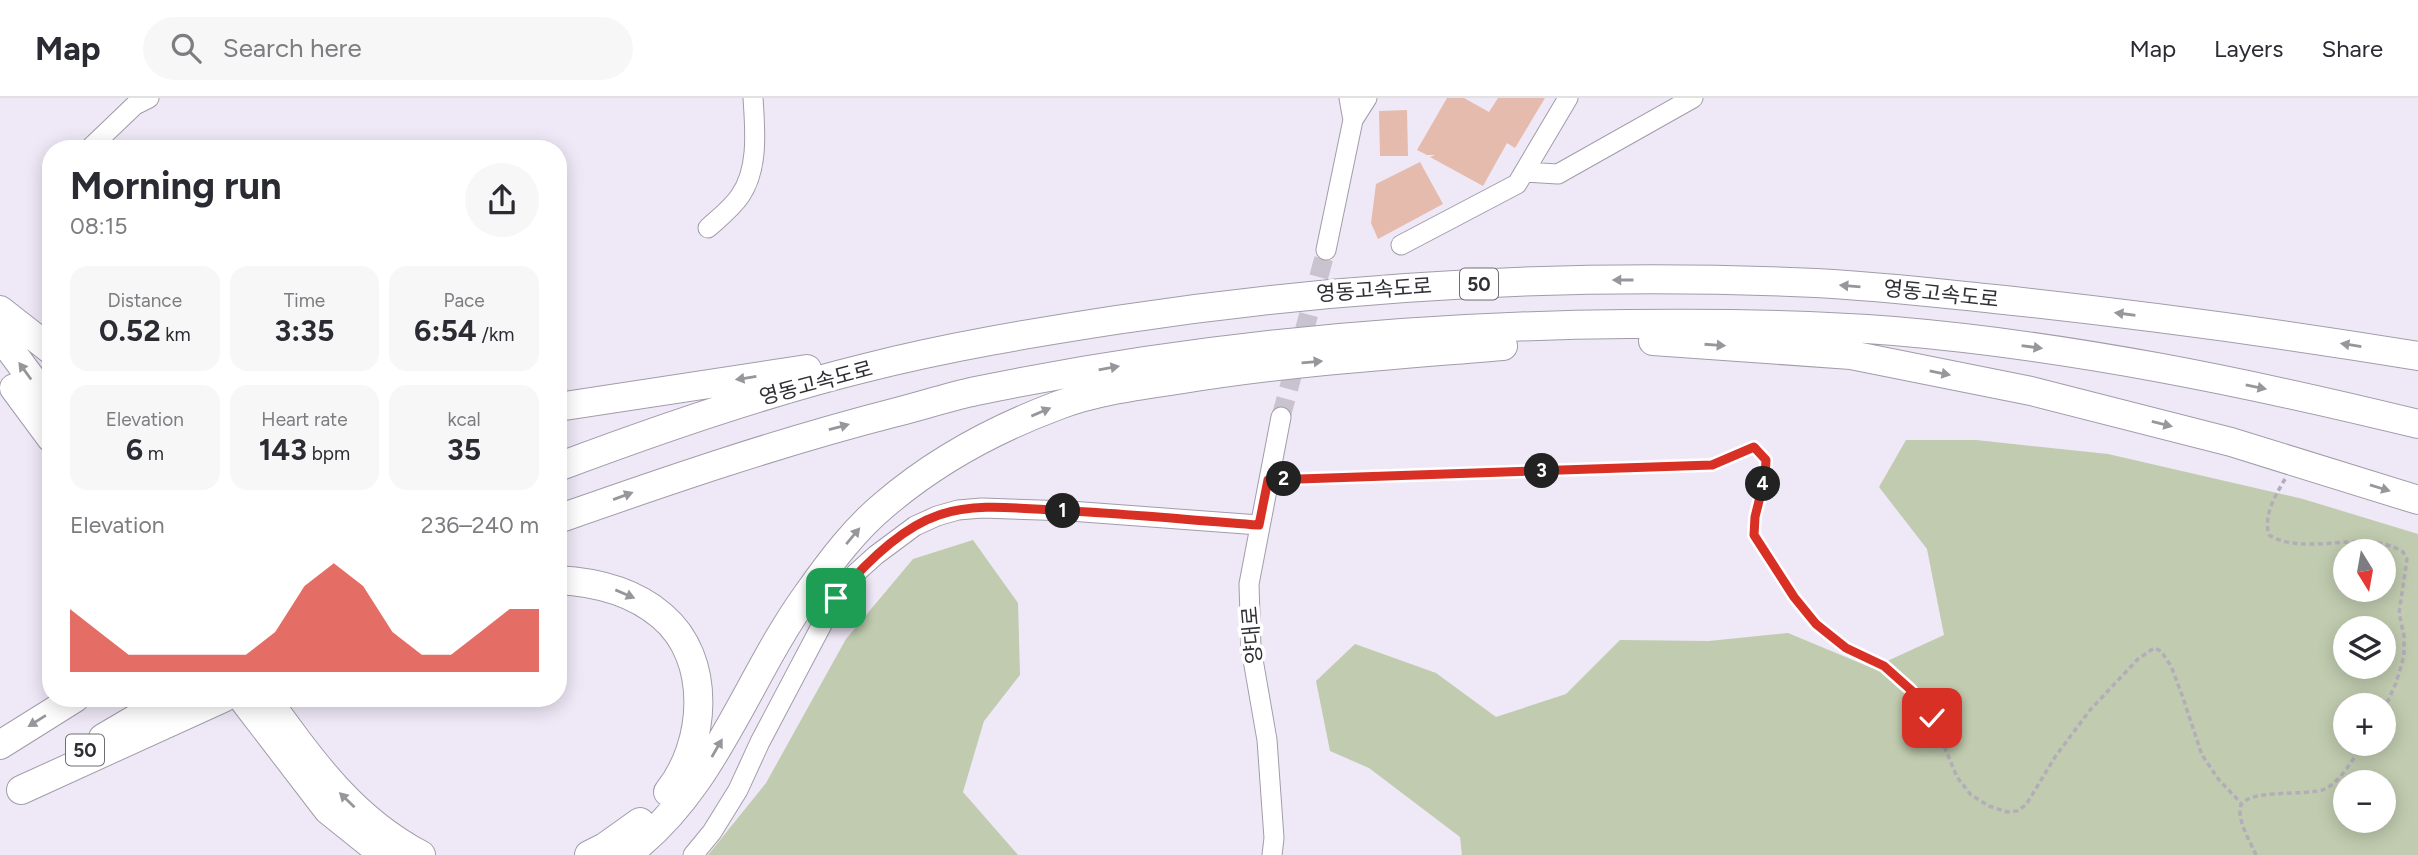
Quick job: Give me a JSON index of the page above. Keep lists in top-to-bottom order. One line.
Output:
{"streets":{"highway":["50","영동고속도로"],"street":["양대로"]},"north":"bottom","page":{"header":"Map","search":"Search here","nav":["Map","Layers","Share"],"heading":["Morning run","08:15"],"stats":[["Distance","0.52 km"],["Time","3:35"],["Pace","6:54 /km"],["Elevation","6 m"],["Heart rate","143 bpm"],["kcal","35"]],"pins":["3","2","4","1"],"chart":["Elevation","236–240 m"],"map_buttons":["+","−"]}}
